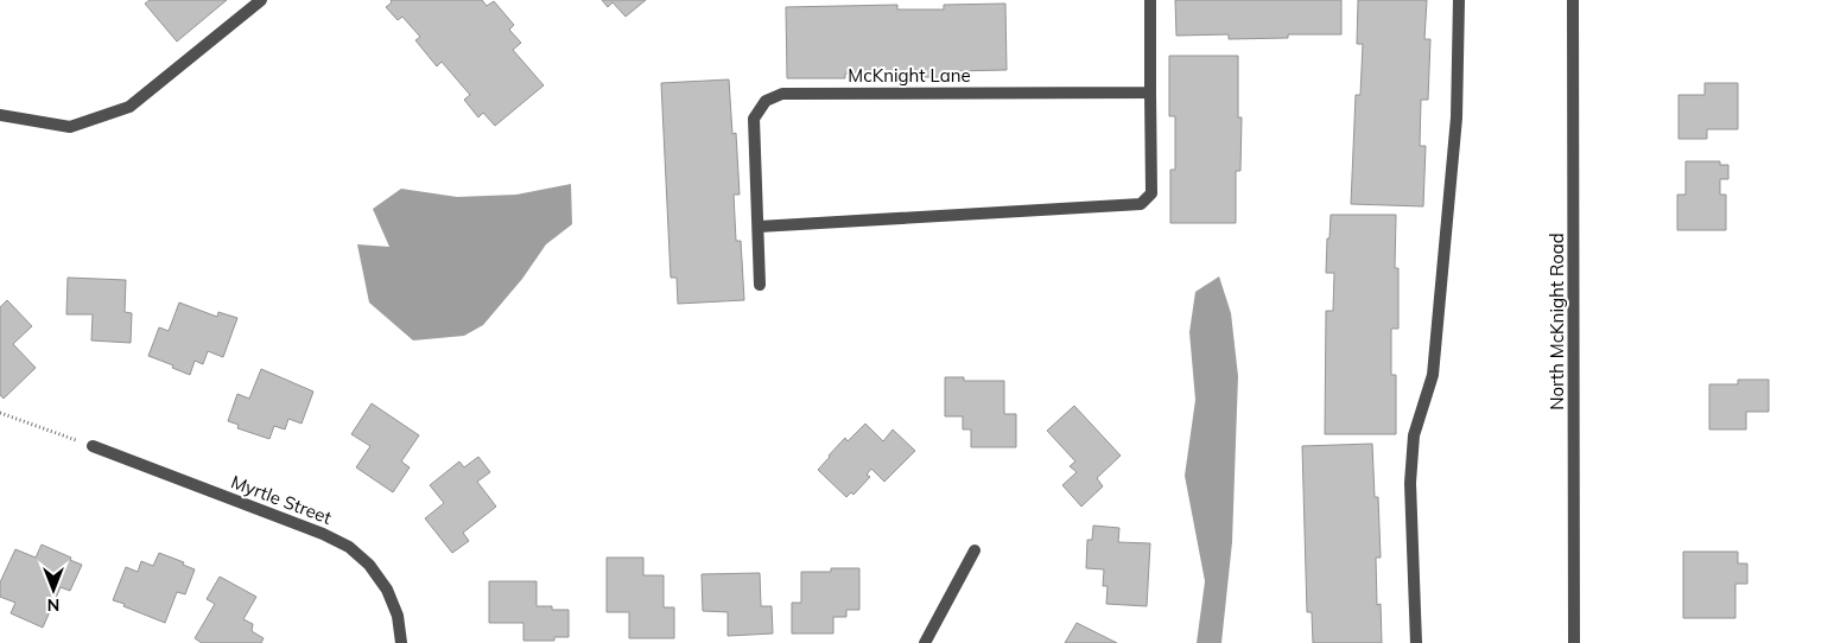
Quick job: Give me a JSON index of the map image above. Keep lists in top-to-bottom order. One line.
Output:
{"streets":{"street":["McKnight Lane","North McKnight Road","Myrtle Street"]},"north":"bottom"}
